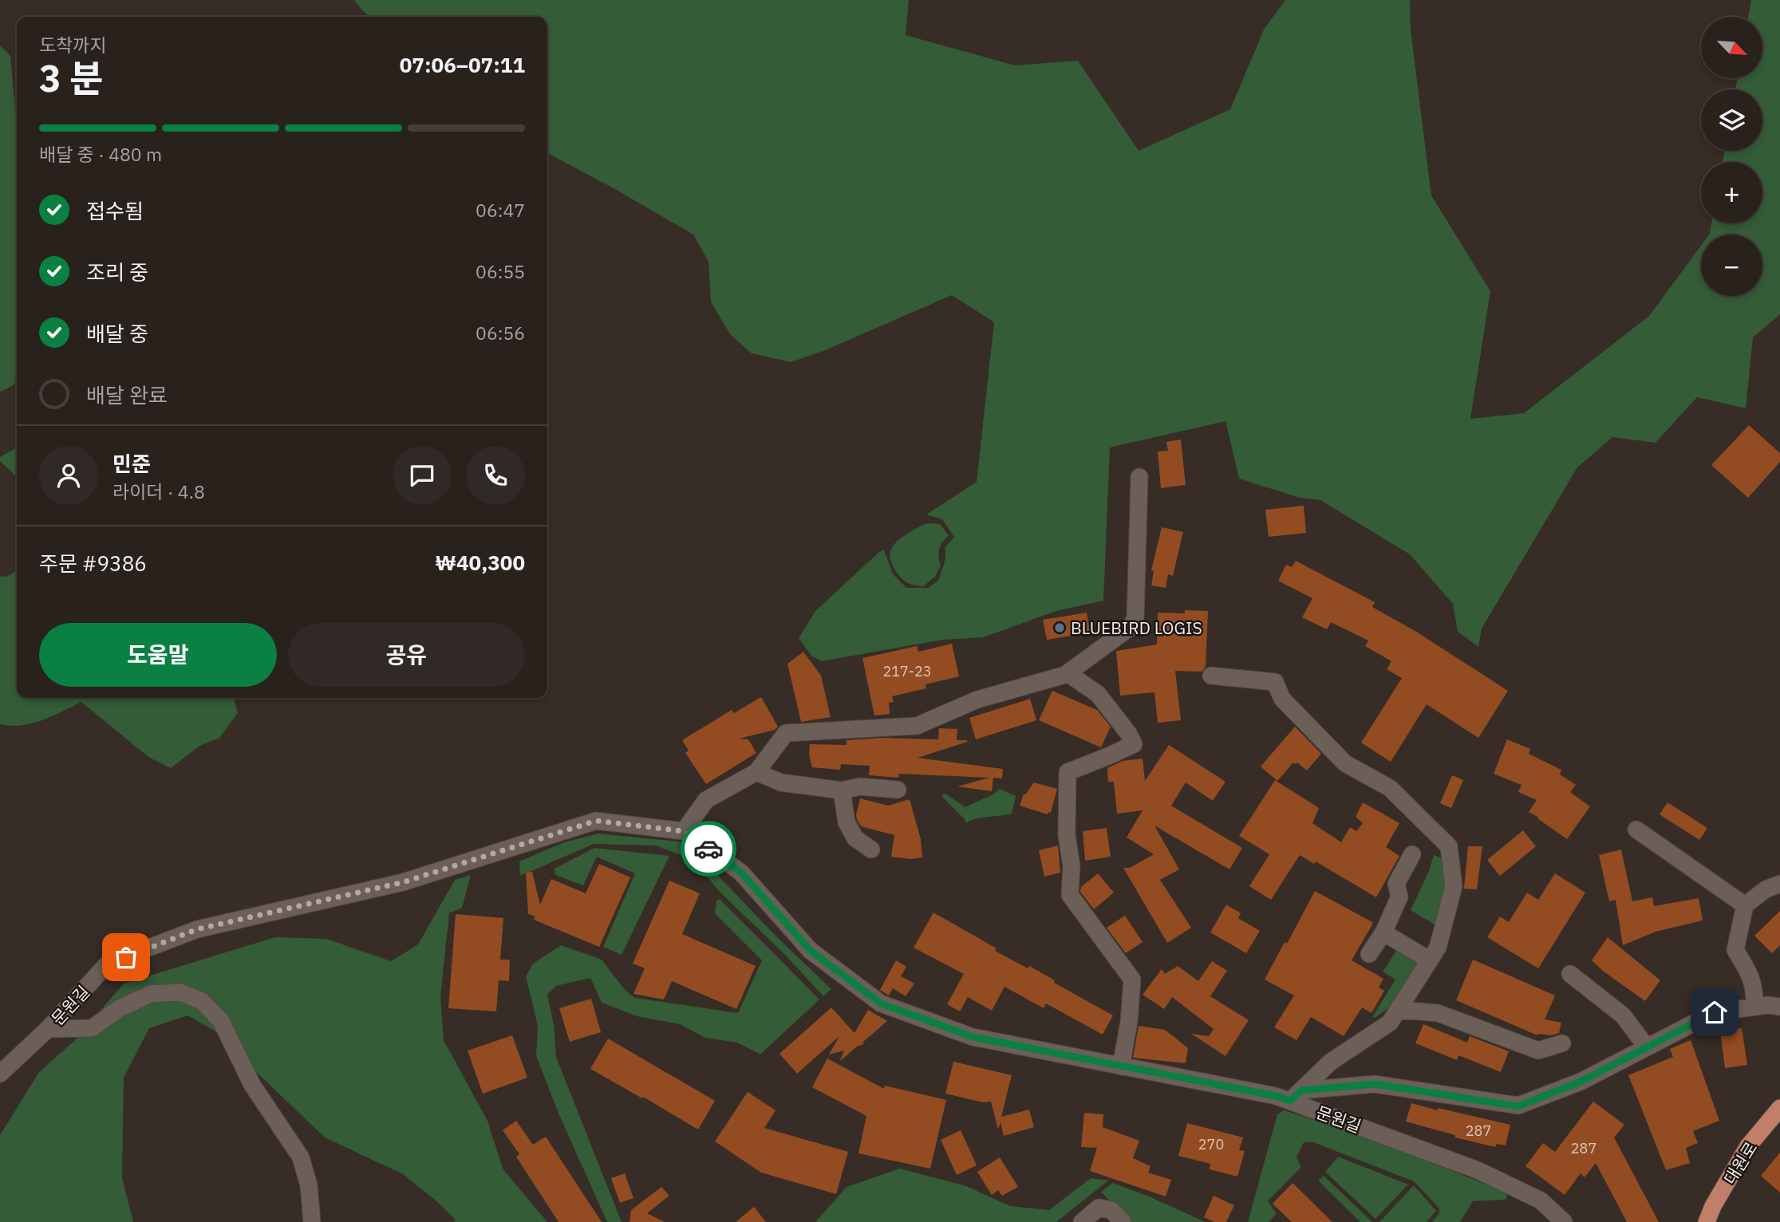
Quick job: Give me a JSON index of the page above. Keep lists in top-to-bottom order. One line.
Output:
{"streets":{"main road":["대원로"],"street":["문원길"]},"places":["BLUEBIRD LOGIS"],"house_numbers":["217-23","287","270","287"],"north":"bottom right","page":{"map_buttons":["+","−"],"heading":["3 분","도착까지","07:06–07:11"],"panel":["민준","라이더 · 4.8","주문 #9386","₩40,300"],"bar":"배달 중 · 480 m","list":[["접수됨","06:47"],["조리 중","06:55"],["배달 중","06:56"],"배달 완료"],"buttons":["도움말","공유"]}}
